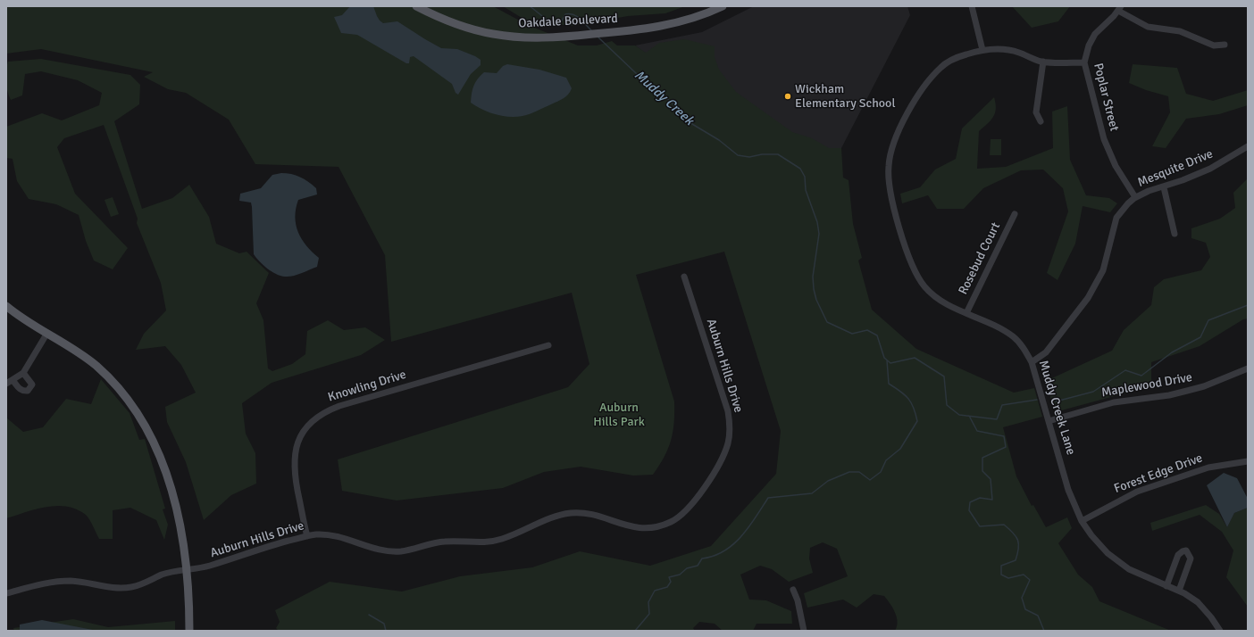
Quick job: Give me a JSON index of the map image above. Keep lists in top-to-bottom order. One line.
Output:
{"streets":{"main road":["Oakdale Boulevard"],"street":["Poplar Street","Mesquite Drive","Rosebud Court","Auburn Hills Drive","Maplewood Drive","Knowling Drive","Muddy Creek Lane","Forest Edge Drive"]},"crossings":[["Poplar Street","Mesquite Drive"],["Poplar Street","Muddy Creek Lane"],["Mesquite Drive","Muddy Creek Lane"],["Rosebud Court","Muddy Creek Lane"],["Auburn Hills Drive","Knowling Drive"],["Maplewood Drive","Muddy Creek Lane"],["Muddy Creek Lane","Forest Edge Drive"]],"water":["Muddy Creek"],"parks":["Auburn Hills Park"],"places":["Wickham Elementary School"]}
